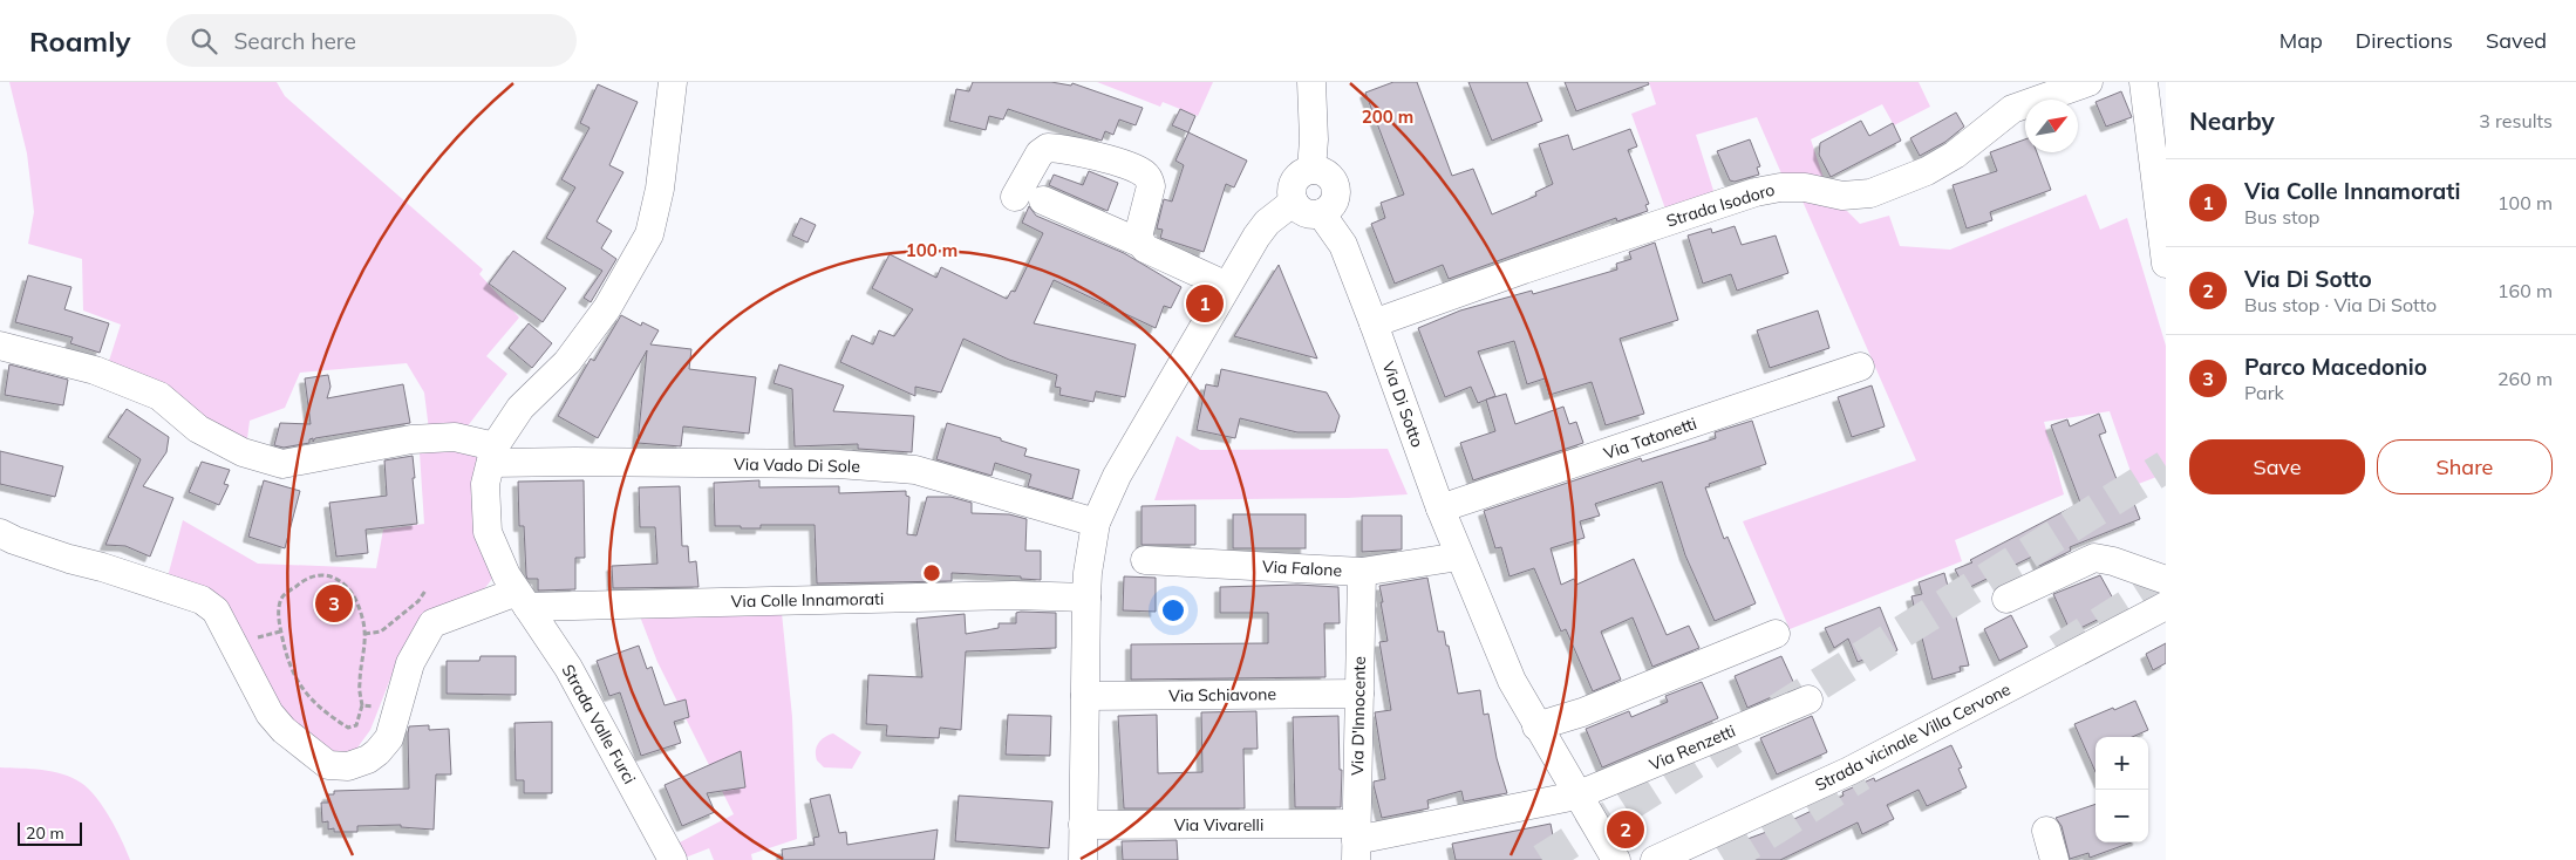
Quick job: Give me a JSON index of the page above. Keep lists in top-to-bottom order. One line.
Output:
{"streets":{"street":["Strada Isodoro","Via Di Sotto","Via Tatonetti","Via Vado Di Sole","Via Falone","Via Colle Innamorati","Via Schiavone","Via D'Innocente","Strada Valle Furci","Strada vicinale Villa Cervone","Via Renzetti","Via Vivarelli"]},"crossings":[["Strada Isodoro","Via Di Sotto"],["Via Di Sotto","Via Tatonetti"],["Via Di Sotto","Via Falone"],["Via Di Sotto","Via Renzetti"],["Via Di Sotto","Via Vivarelli"],["Via Vado Di Sole","Strada Valle Furci"],["Via Falone","Via D'Innocente"],["Via Colle Innamorati","Strada Valle Furci"],["Via Schiavone","Via D'Innocente"],["Via D'Innocente","Via Vivarelli"],["Via Renzetti","Via Vivarelli"]],"scale_bar":"20 m","north":"top right","page":{"header":"Roamly","search":"Search here","nav":["Map","Directions","Saved"],"heading":["Nearby","3 results"],"list":[{"mark":"1","name":"Via Colle Innamorati","note":"Bus stop","value":"100 m"},{"mark":"2","name":"Via Di Sotto","note":"Bus stop · Via Di Sotto","value":"160 m"},{"mark":"3","name":"Parco Macedonio","note":"Park","value":"260 m"}],"pins":["1","3","2"],"buttons":["Save","Share"],"map_buttons":["+","−"],"scale":"20 m"},"rings":["200 m","100 m"]}
